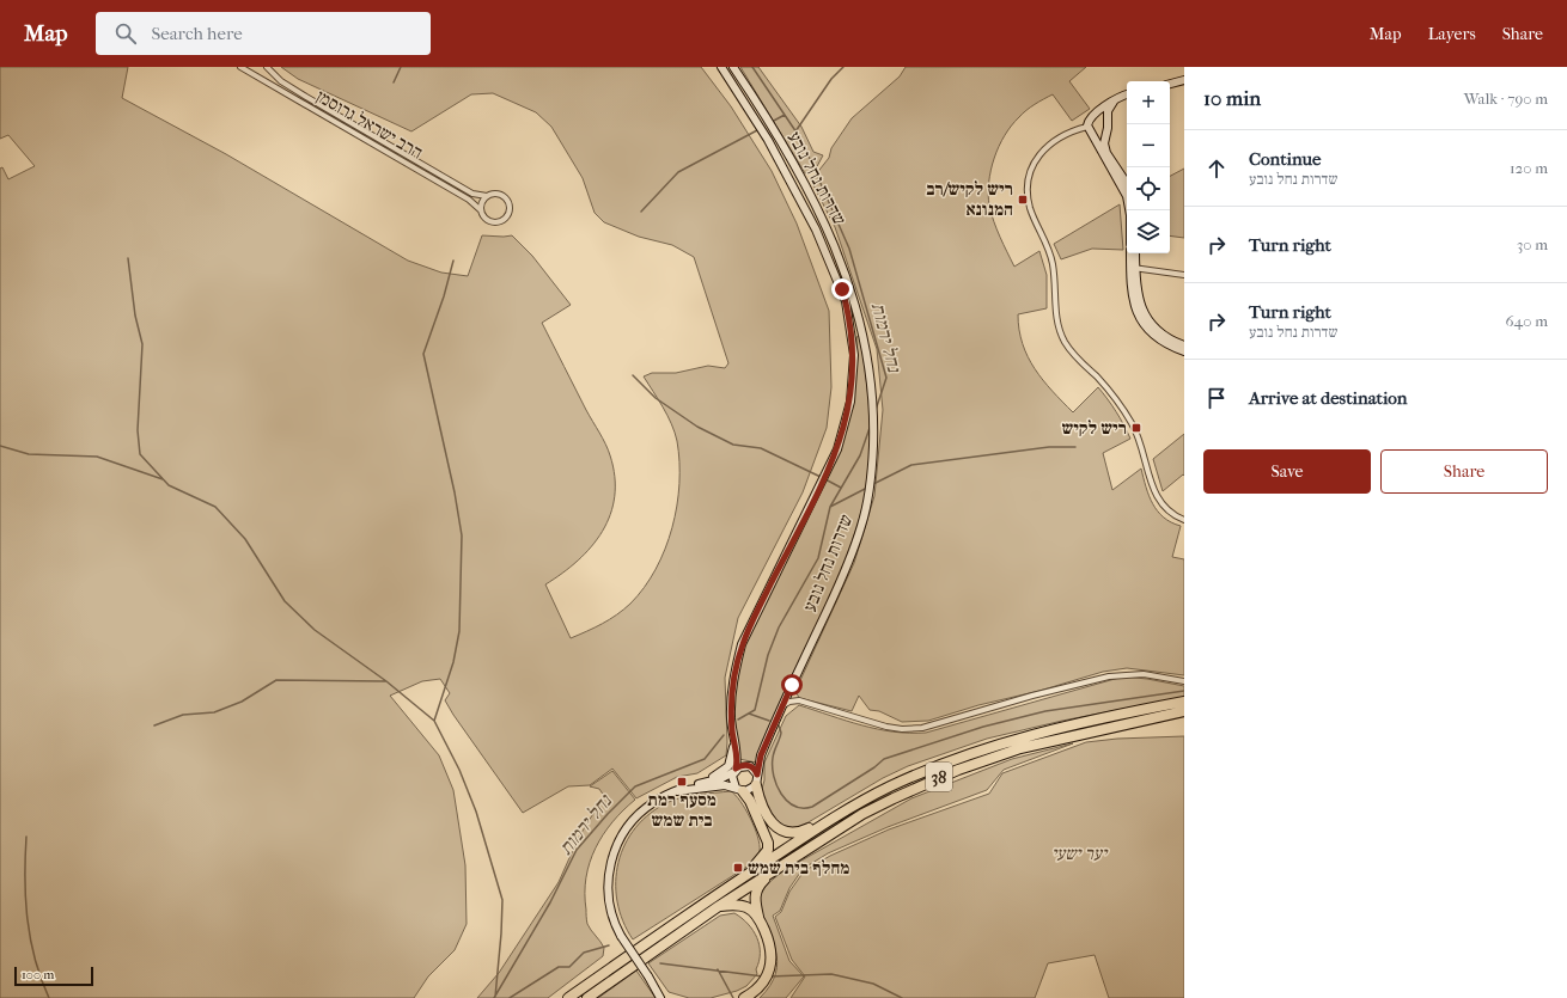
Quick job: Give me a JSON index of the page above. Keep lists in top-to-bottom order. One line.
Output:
{"streets":{"highway":["38"],"main road":["שדרות נחל נובע"],"street":["הרב ישראל גרוסמן"]},"water":["נחל ירמות"],"parks":["יער ישעי"],"places":{"transit":["ריש לקיש/רב המנונא","ריש לקיש","מסעף רמת בית שמש","מחלף בית שמש"]},"scale_bar":"100 m","page":{"header":"Map","search":"Search here","nav":["Map","Layers","Share"],"heading":["10 min","Walk · 790 m"],"map_buttons":["+","−"],"list":[["Continue","שדרות נחל נובע","120 m"],["Turn right","30 m"],["Turn right","שדרות נחל נובע","640 m"],"Arrive at destination"],"buttons":["Save","Share"],"scale":"100 m"}}
